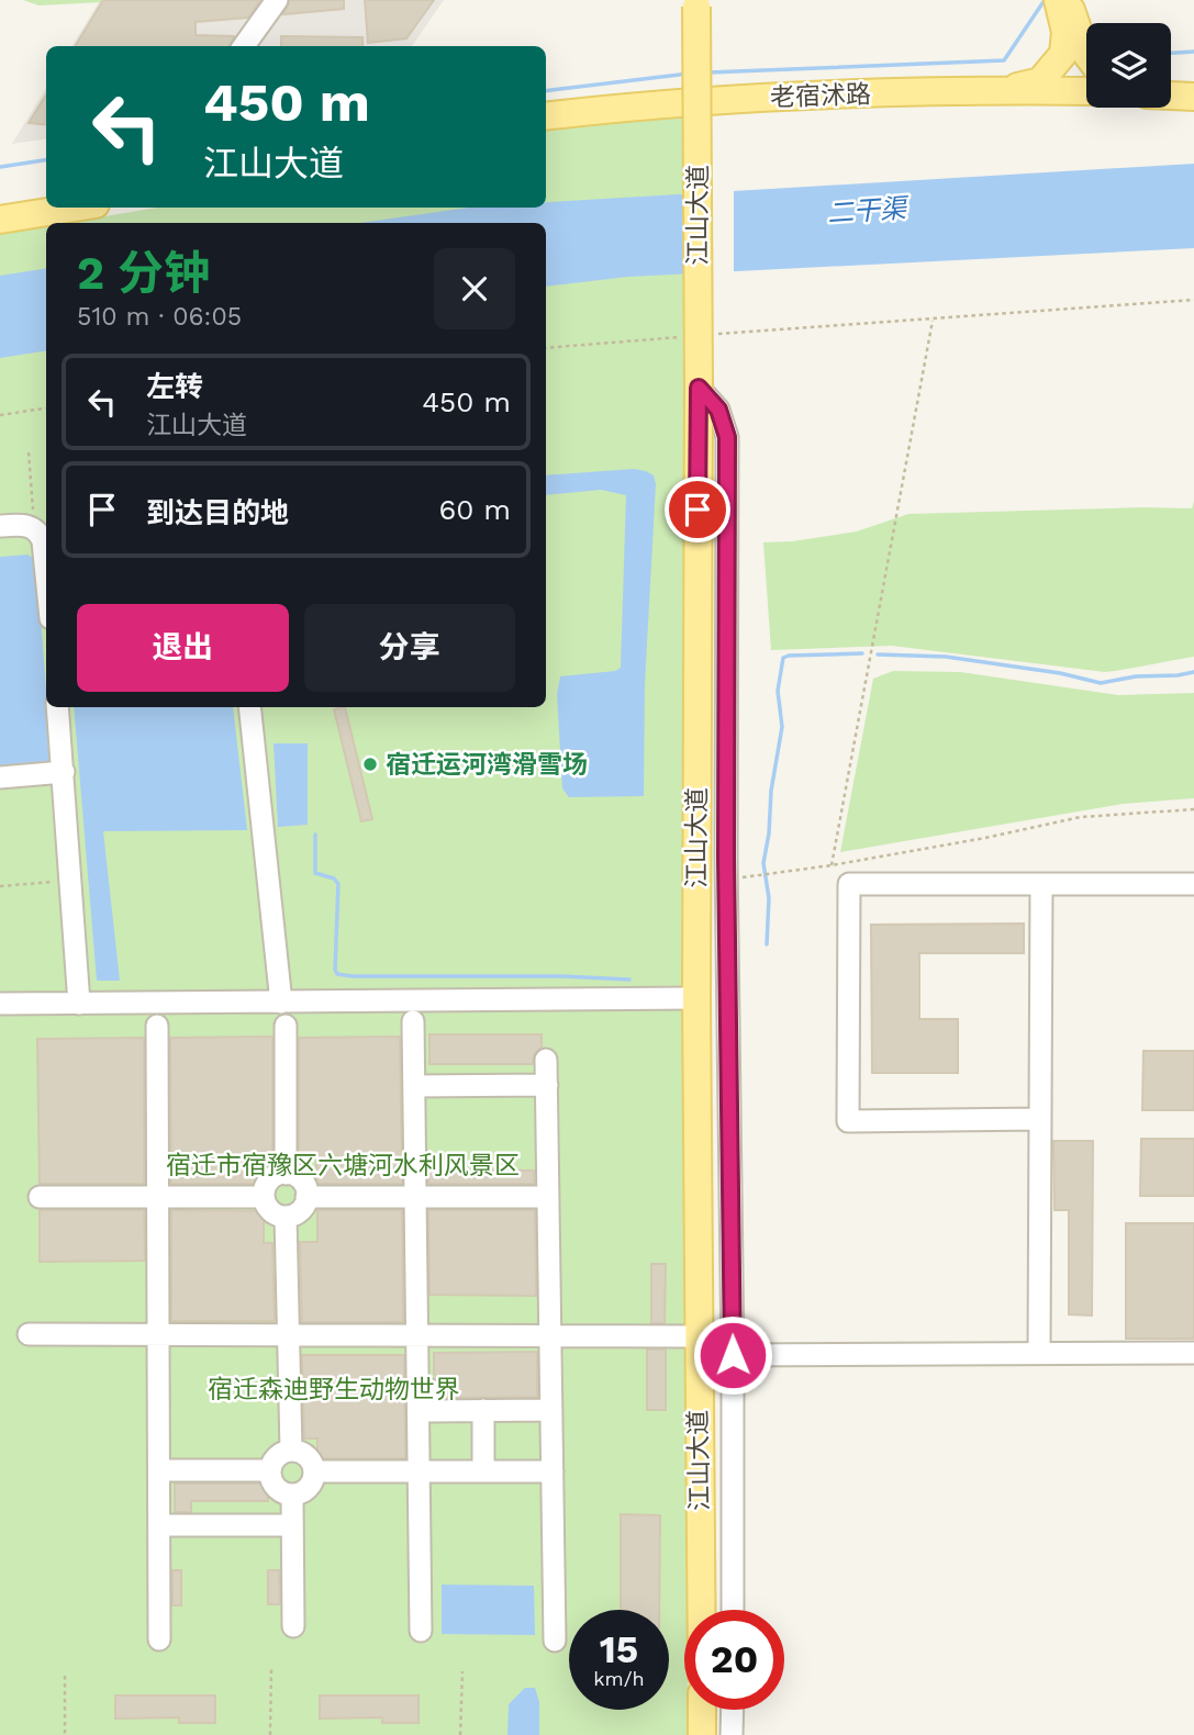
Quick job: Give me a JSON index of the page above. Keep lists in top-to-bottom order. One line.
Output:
{"streets":{"main road":["老宿沭路","江山大道"]},"water":["二干渠"],"parks":["宿迁市宿豫区六塘河水利风景区","宿迁森迪野生动物世界"],"places":["宿迁运河湾滑雪场"],"page":{"turn":["450 m","江山大道"],"heading":["2 分钟","510 m · 06:05"],"list":[{"name":"左转","note":"江山大道","value":"450 m"},{"name":"到达目的地","value":"60 m"}],"buttons":["退出","分享"],"speed":"15 km/h","limit":"20"}}
